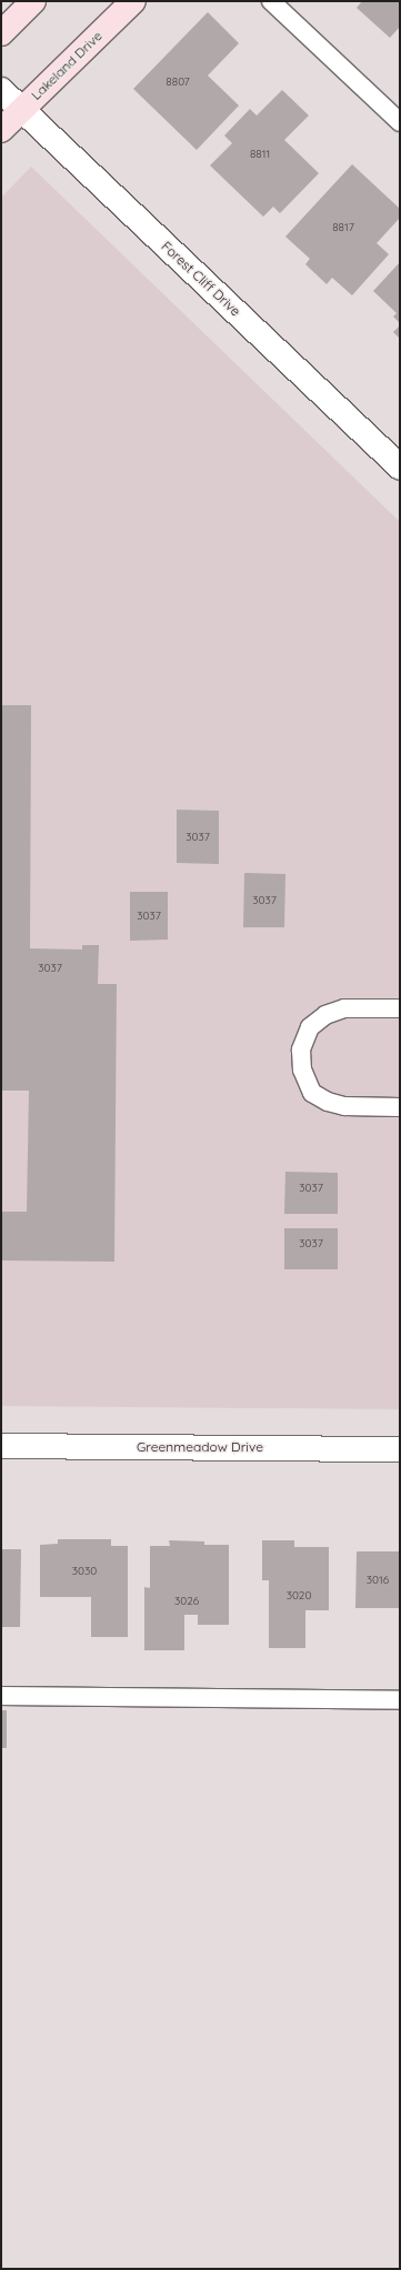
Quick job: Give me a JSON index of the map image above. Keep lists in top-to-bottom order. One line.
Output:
{"streets":{"main road":["Lakeland Drive"],"street":["Forest Cliff Drive","Greenmeadow Drive"]},"crossings":[["Lakeland Drive","Forest Cliff Drive"]],"house_numbers":["8807","8811","8817","3037","3037","3037","3037","3037","3037","3030","3016","3020","3026"]}
